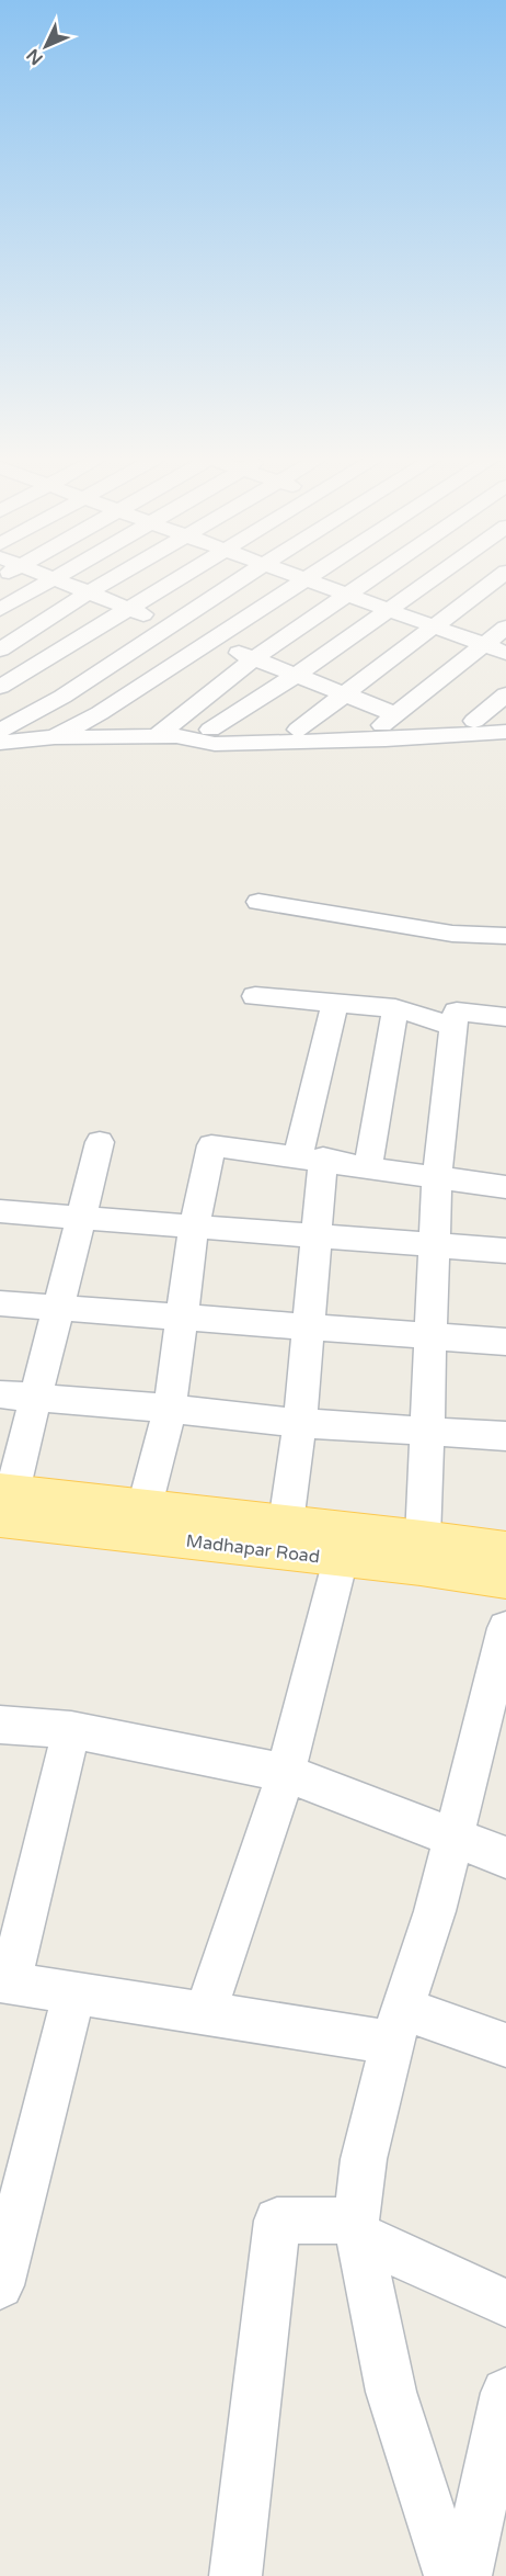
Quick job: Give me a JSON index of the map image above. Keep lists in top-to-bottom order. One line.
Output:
{"streets":{"main road":["Madhapar Road"]},"north":"bottom left"}
